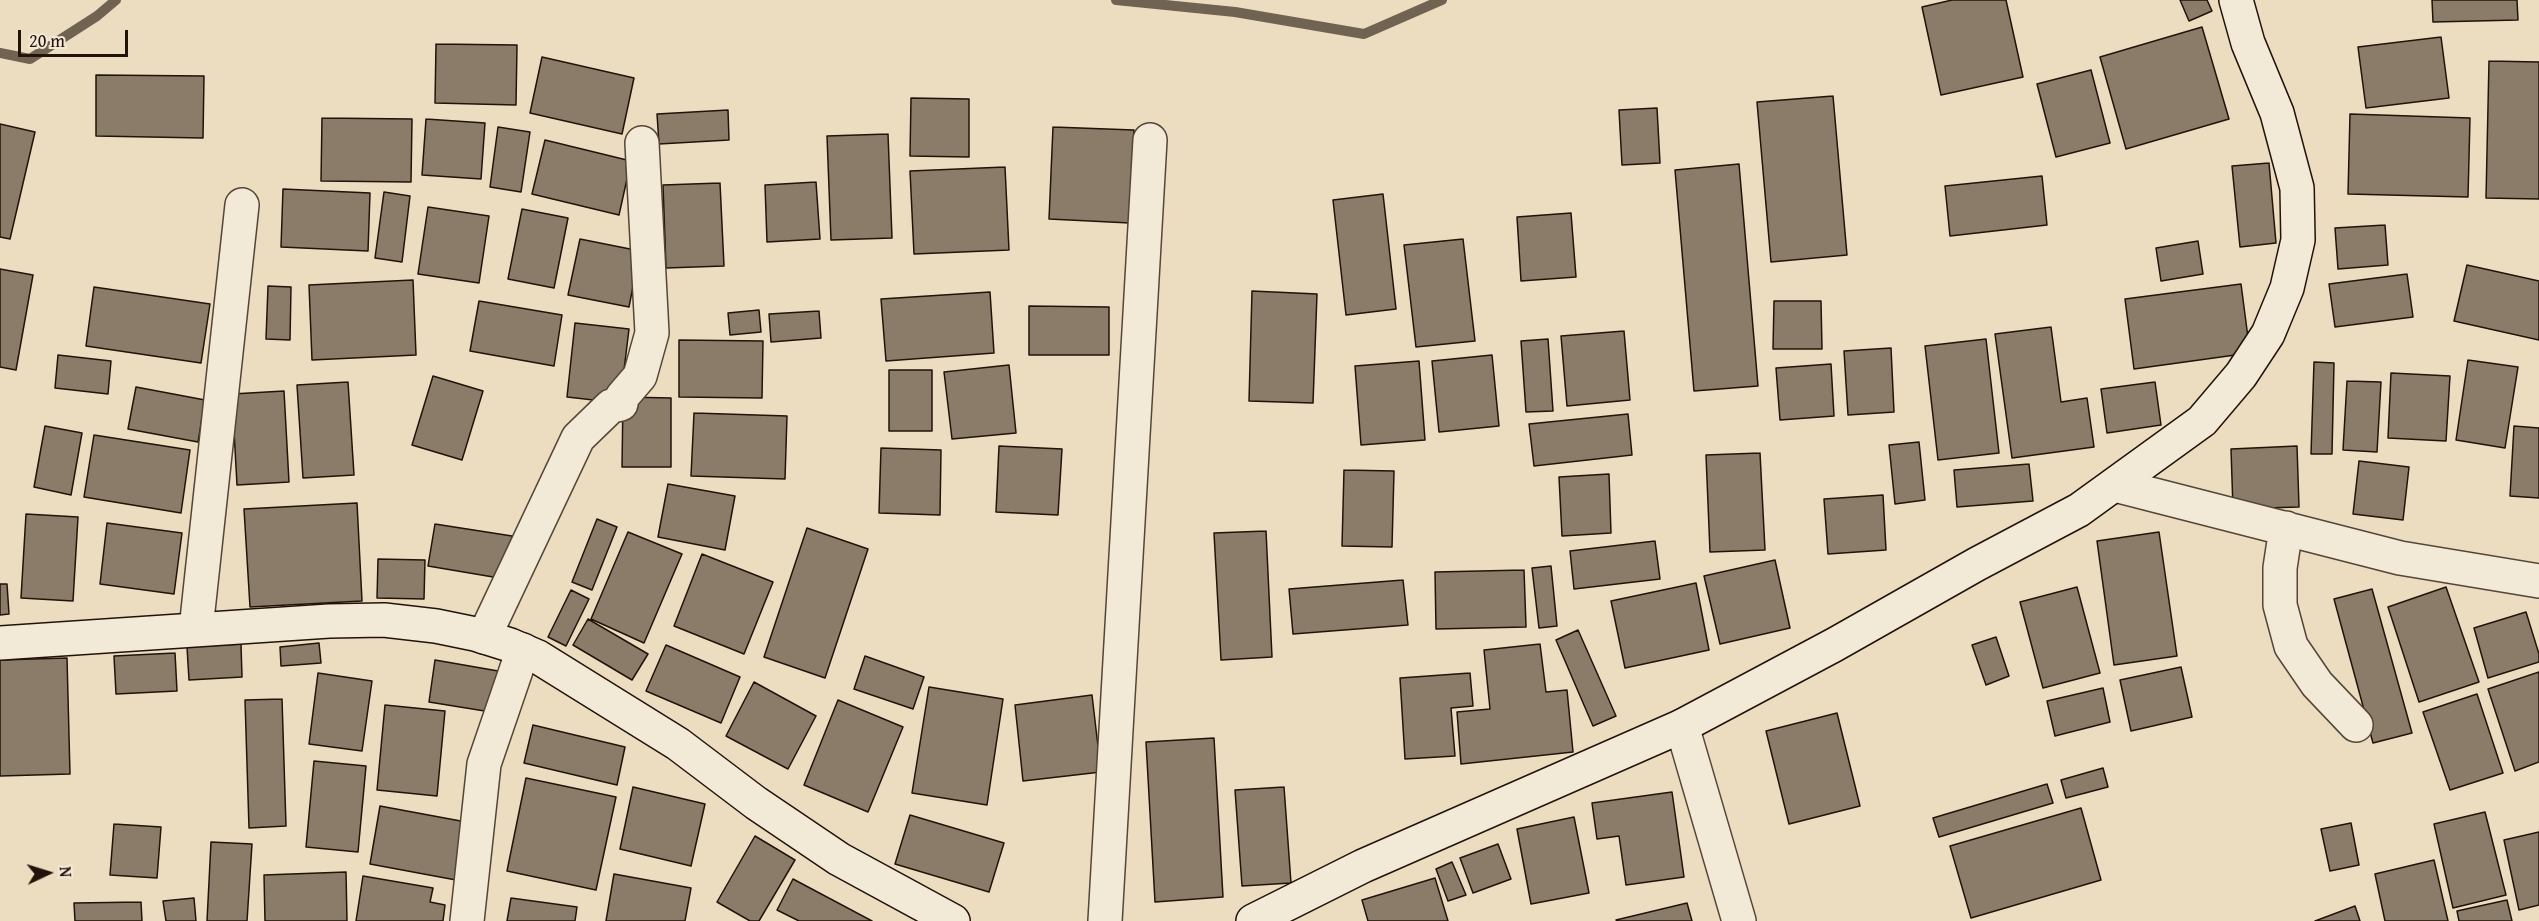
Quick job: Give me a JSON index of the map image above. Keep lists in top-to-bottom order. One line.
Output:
{"scale_bar":"20 m","north":"right"}
